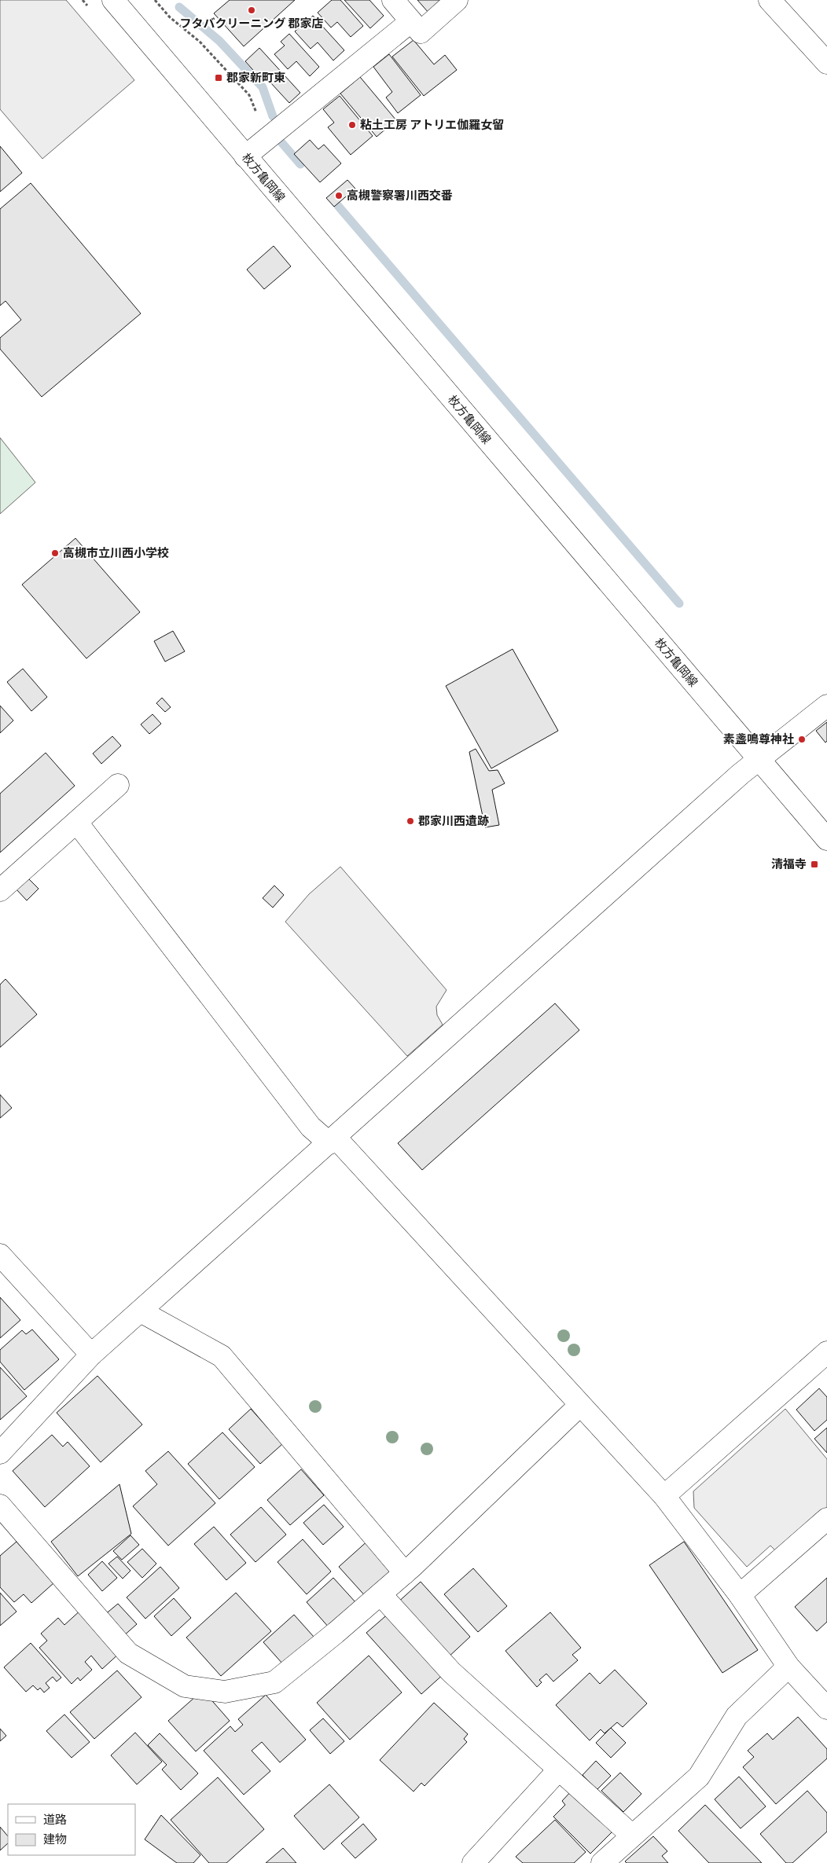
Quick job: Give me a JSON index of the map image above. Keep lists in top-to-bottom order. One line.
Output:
{"streets":{"street":["枚方亀岡線"]},"places":{"other":["フタバクリーニング 郡家店","粘土工房 アトリエ伽羅女留","高槻警察署川西交番","高槻市立川西小学校","素盞鳴尊神社","郡家川西遺跡"],"transit":["郡家新町東","清福寺"]},"legend":["道路","建物"]}
